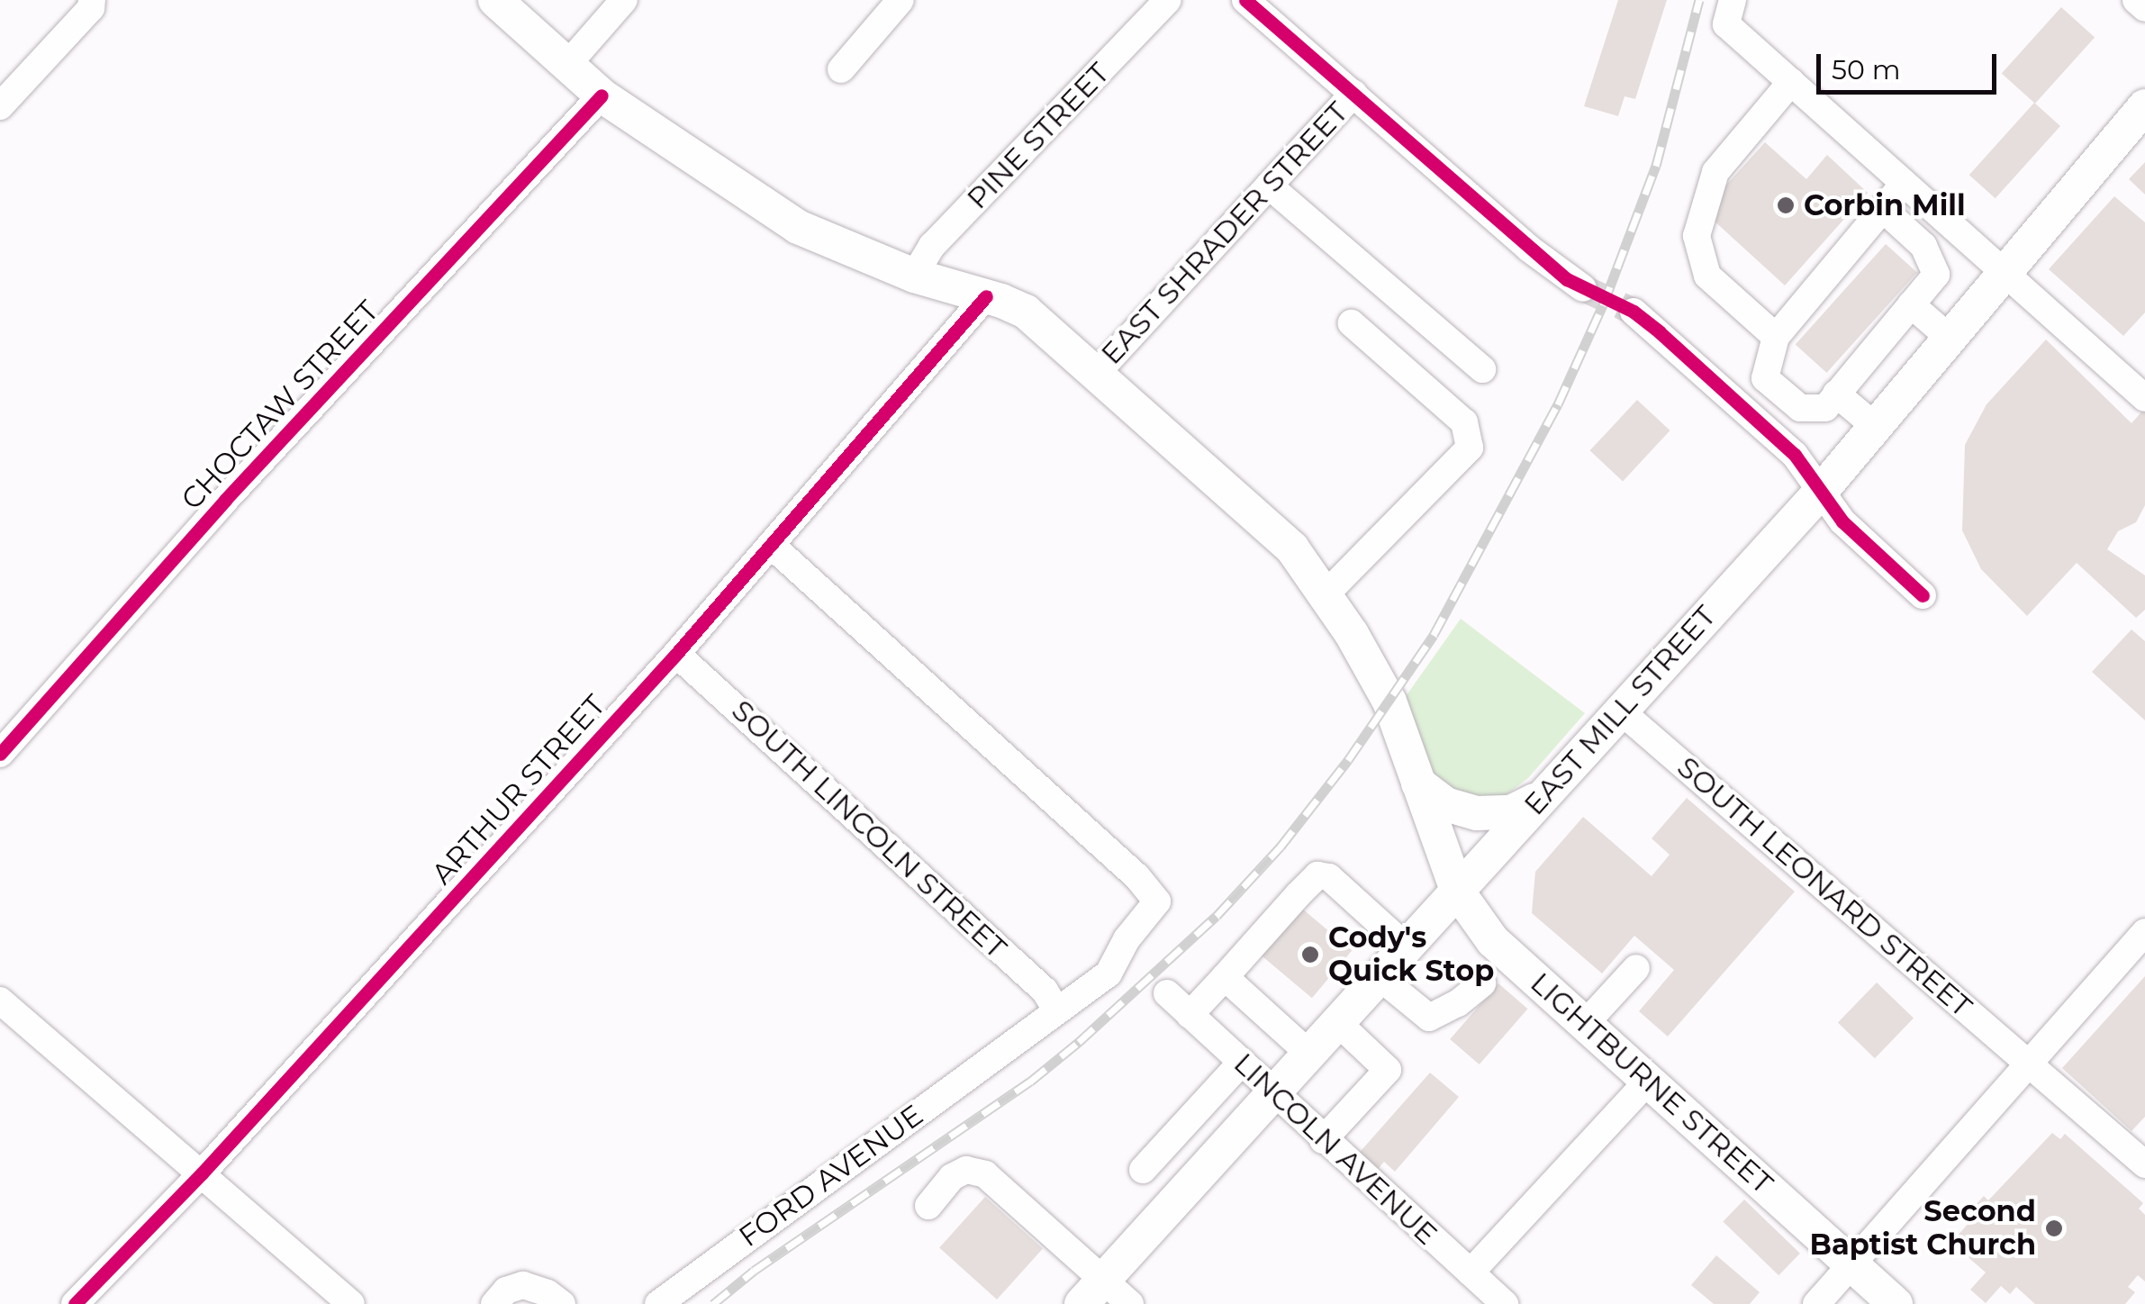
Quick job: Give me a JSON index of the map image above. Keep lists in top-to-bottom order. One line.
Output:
{"streets":{"main road":["EAST MILL STREET","LIGHTBURNE STREET"],"street":["PINE STREET","EAST SHRADER STREET","CHOCTAW STREET","ARTHUR STREET","SOUTH LINCOLN STREET","SOUTH LEONARD STREET","LINCOLN AVENUE","FORD AVENUE"]},"crossings":[["EAST MILL STREET","SOUTH LEONARD STREET"],["EAST MILL STREET","LIGHTBURNE STREET"],["EAST MILL STREET","LINCOLN AVENUE"],["ARTHUR STREET","SOUTH LINCOLN STREET"],["ARTHUR STREET","FORD AVENUE"],["SOUTH LINCOLN STREET","FORD AVENUE"]],"places":["Corbin Mill","Cody's Quick Stop","Second Baptist Church"],"scale_bar":"50 m"}
